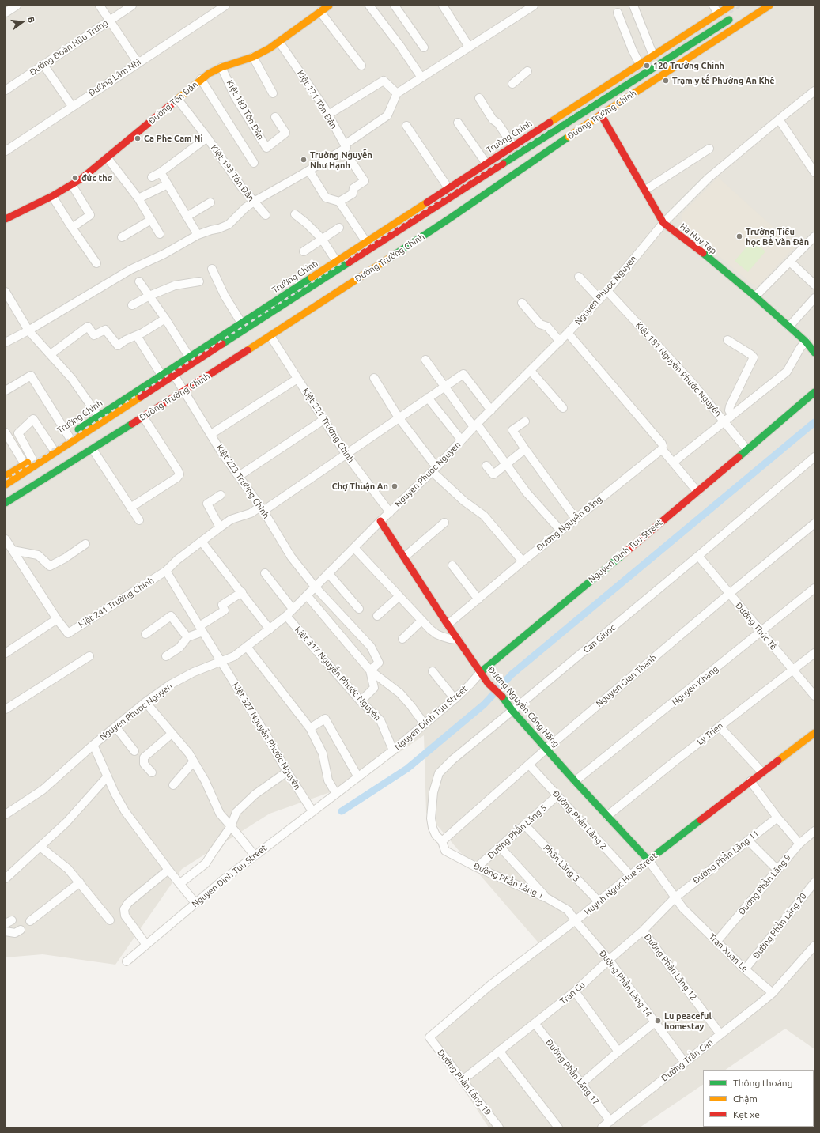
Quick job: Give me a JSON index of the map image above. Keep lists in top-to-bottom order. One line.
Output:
{"streets":{"main road":["Đường Tôn Đản","Đường Trường Chinh","Trường Chinh","Ha Huy Tap","Nguyen Dinh Tuu Street","Đường Nguyễn Công Hãng","Huynh Ngoc Hue Street"],"street":["Đường Đoàn Hữu Trưng","Đường Lâm Nhĩ","Kiệt 171 Tôn Đản","Kiệt 183 Tôn Đản","Kiệt 193 Tôn Đản","Nguyen Phuoc Nguyen","Kiệt 181 Nguyễn Phước Nguyên","Kiệt 221 Trường Chinh","Kiệt 223 Trường Chinh","Đường Nguyễn Đăng","Kiệt 241 Trường Chinh","Đường Thúc Tề","Can Giuoc","Kiệt 317 Nguyễn Phước Nguyên","Nguyen Gian Thanh","Nguyen Khang","Ly Trien","Kiệt 327 Nguyễn Phước Nguyên","Đường Phần Lăng 2","Đường Phần Lăng 5","Đường Phần Lăng 11","Phần Lăng 3","Đường Phần Lăng 1","Đường Phần Lăng 9","Đường Phần Lăng 20","Tran Xuan Le","Đường Phần Lăng 12","Đường Phần Lăng 14","Tran Cu","Đường Trần Can","Đường Phần Lăng 17","Đường Phần Lăng 19"]},"crossings":[["Kiệt 171 Tôn Đản","Đường Tôn Đản"],["Đường Tôn Đản","Kiệt 183 Tôn Đản"],["Đường Tôn Đản","Kiệt 193 Tôn Đản"],["Đường Trường Chinh","Trường Chinh"],["Đường Trường Chinh","Ha Huy Tap"],["Đường Trường Chinh","Kiệt 221 Trường Chinh"],["Đường Trường Chinh","Kiệt 223 Trường Chinh"],["Ha Huy Tap","Nguyen Phuoc Nguyen"],["Nguyen Phuoc Nguyen","Kiệt 181 Nguyễn Phước Nguyên"],["Nguyen Phuoc Nguyen","Kiệt 221 Trường Chinh"],["Nguyen Phuoc Nguyen","Kiệt 223 Trường Chinh"],["Nguyen Phuoc Nguyen","Kiệt 241 Trường Chinh"],["Nguyen Phuoc Nguyen","Kiệt 317 Nguyễn Phước Nguyên"],["Nguyen Phuoc Nguyen","Đường Nguyễn Công Hãng"],["Nguyen Phuoc Nguyen","Kiệt 327 Nguyễn Phước Nguyên"],["Kiệt 181 Nguyễn Phước Nguyên","Nguyen Dinh Tuu Street"],["Kiệt 221 Trường Chinh","Kiệt 241 Trường Chinh"],["Kiệt 223 Trường Chinh","Kiệt 241 Trường Chinh"],["Đường Nguyễn Đăng","Đường Nguyễn Công Hãng"],["Nguyen Dinh Tuu Street","Kiệt 317 Nguyễn Phước Nguyên"],["Nguyen Dinh Tuu Street","Đường Nguyễn Công Hãng"],["Nguyen Dinh Tuu Street","Kiệt 327 Nguyễn Phước Nguyên"],["Kiệt 241 Trường Chinh","Kiệt 327 Nguyễn Phước Nguyên"],["Đường Thúc Tề","Can Giuoc"],["Đường Thúc Tề","Nguyen Gian Thanh"],["Đường Thúc Tề","Nguyen Khang"],["Đường Thúc Tề","Ly Trien"],["Can Giuoc","Nguyen Gian Thanh"],["Can Giuoc","Đường Nguyễn Công Hãng"],["Can Giuoc","Đường Phần Lăng 1"],["Nguyen Gian Thanh","Đường Nguyễn Công Hãng"],["Nguyen Gian Thanh","Đường Phần Lăng 2"],["Nguyen Gian Thanh","Đường Phần Lăng 1"],["Nguyen Khang","Đường Nguyễn Công Hãng"],["Đường Nguyễn Công Hãng","Ly Trien"],["Đường Nguyễn Công Hãng","Huynh Ngoc Hue Street"],["Đường Nguyễn Công Hãng","Tran Xuan Le"],["Đường Phần Lăng 2","Đường Phần Lăng 5"],["Đường Phần Lăng 2","Huynh Ngoc Hue Street"],["Đường Phần Lăng 5","Phần Lăng 3"],["Đường Phần Lăng 5","Đường Phần Lăng 1"],["Đường Phần Lăng 11","Tran Xuan Le"],["Đường Phần Lăng 11","Tran Cu"],["Phần Lăng 3","Huynh Ngoc Hue Street"],["Đường Phần Lăng 1","Huynh Ngoc Hue Street"],["Đường Phần Lăng 1","Đường Phần Lăng 14"],["Huynh Ngoc Hue Street","Tran Xuan Le"],["Huynh Ngoc Hue Street","Đường Phần Lăng 14"],["Huynh Ngoc Hue Street","Đường Phần Lăng 19"],["Đường Phần Lăng 9","Tran Xuan Le"],["Đường Phần Lăng 20","Tran Xuan Le"],["Tran Xuan Le","Tran Cu"],["Tran Xuan Le","Đường Trần Can"],["Đường Phần Lăng 12","Tran Cu"],["Đường Phần Lăng 12","Đường Trần Can"],["Đường Phần Lăng 14","Tran Cu"],["Đường Phần Lăng 14","Đường Trần Can"],["Tran Cu","Đường Phần Lăng 17"],["Tran Cu","Đường Phần Lăng 19"],["Đường Trần Can","Đường Phần Lăng 17"]],"places":["120 Trường Chinh","Trạm y tế Phường An Khê","Ca Phe Cam Ni","Trường Nguyễn Như Hạnh","đức thơ","Trường Tiểu học Bế Văn Đàn","Chợ Thuận An","Lu peaceful homestay"],"legend":["Thông thoáng","Chậm","Kẹt xe"],"north":"right"}
